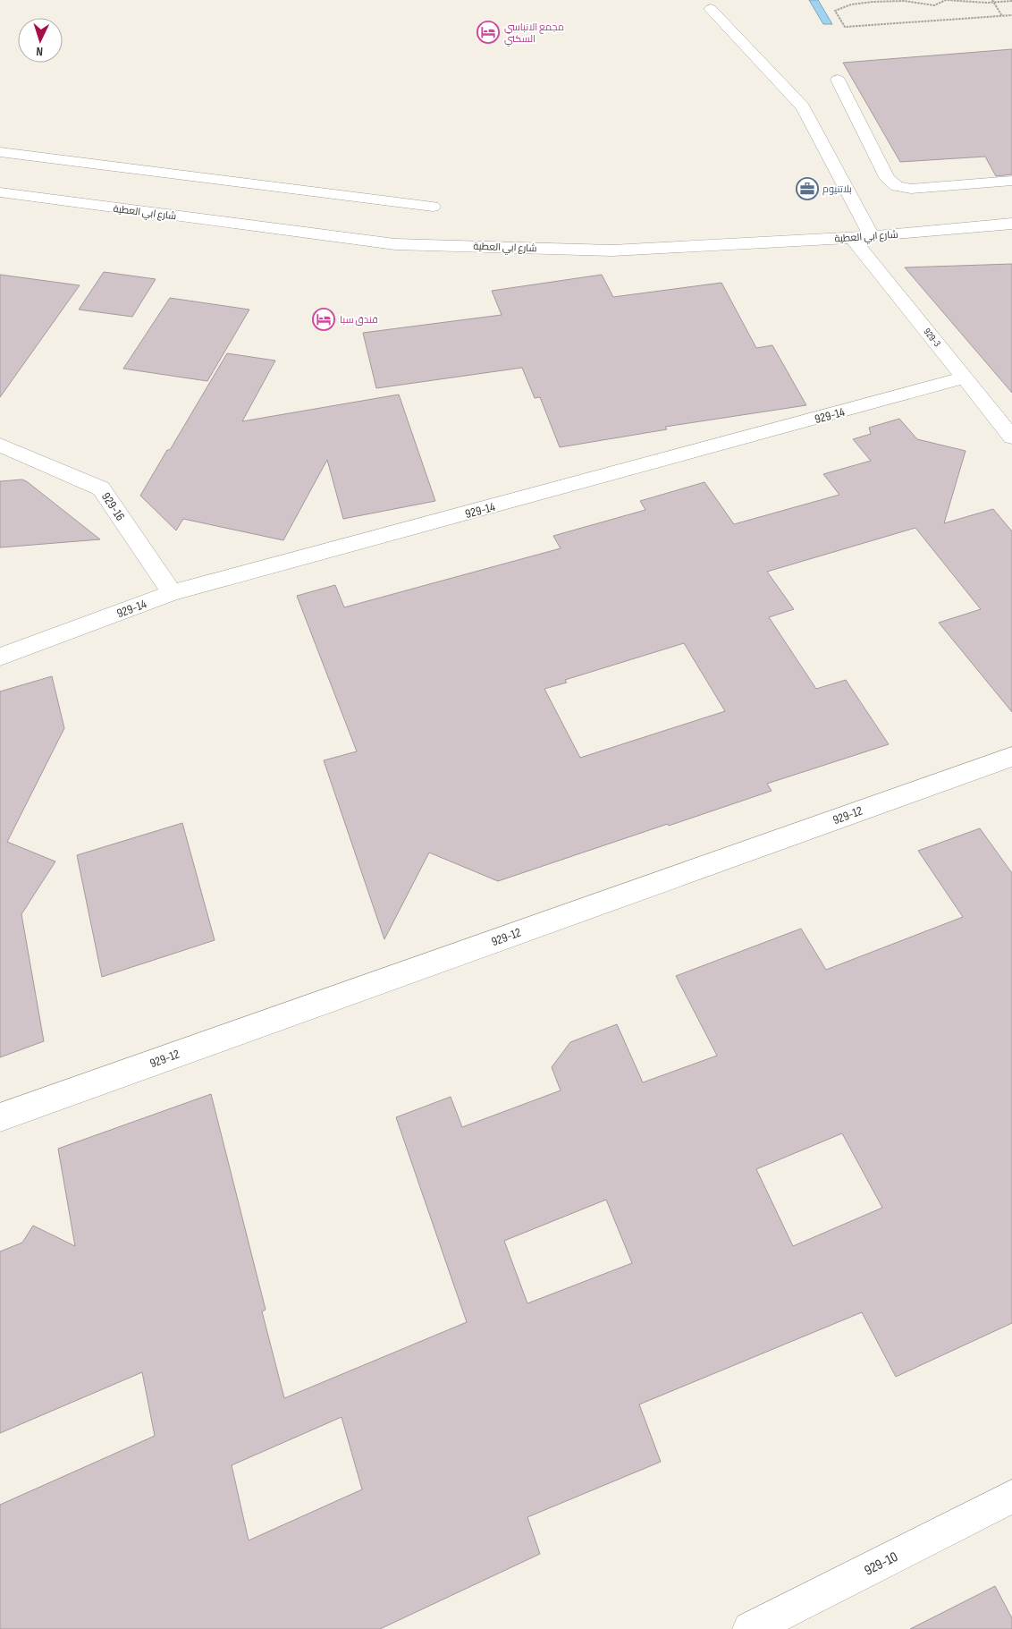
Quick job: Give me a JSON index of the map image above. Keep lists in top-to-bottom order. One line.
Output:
{"streets":{"street":["شارع ابي العطية","929-3","929-14","929-16","929-12","929-10"]},"crossings":[["شارع ابي العطية","929-3"],["929-3","929-14"],["929-14","929-16"]],"places":{"hotel":["مجمع الانباسي السكني","فندق سبا"],"office":["بلاتنيوم"]},"north":"bottom"}
